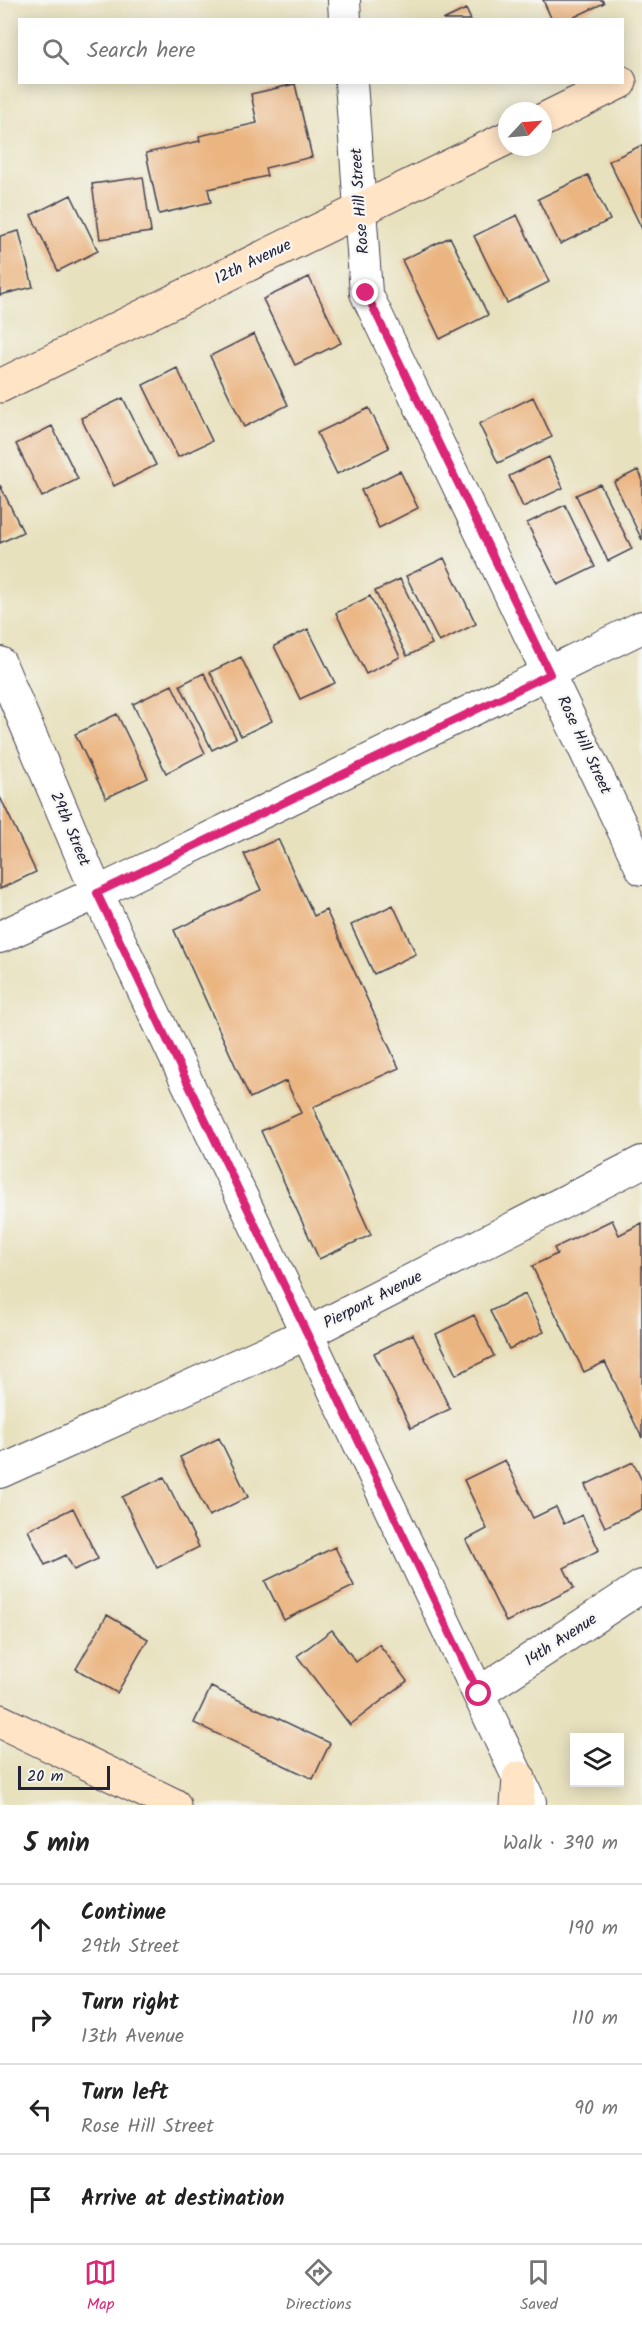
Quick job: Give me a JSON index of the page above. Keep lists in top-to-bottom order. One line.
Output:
{"streets":{"street":["Rose Hill Street","12th Avenue","29th Street","Pierpont Avenue","14th Avenue"]},"crossings":[["Rose Hill Street","12th Avenue"],["29th Street","Pierpont Avenue"],["29th Street","14th Avenue"]],"scale_bar":"20 m","north":"top right","page":{"search":"Search here","scale":"20 m","heading":["5 min","Walk · 390 m"],"list":[["Continue","29th Street","190 m"],["Turn right","13th Avenue","110 m"],["Turn left","Rose Hill Street","90 m"],"Arrive at destination"],"nav":["Map","Directions","Saved"]}}
